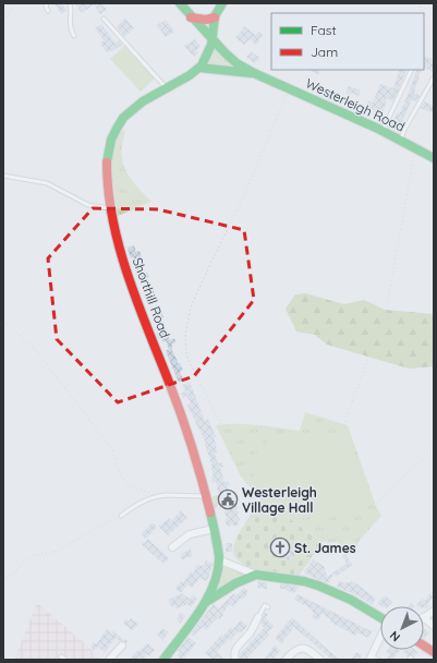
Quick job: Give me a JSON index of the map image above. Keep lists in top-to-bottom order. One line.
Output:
{"streets":{"street":["Westerleigh Road","Shorthill Road"]},"places":{"public building":["Westerleigh Village Hall"],"church":["St. James"]},"legend":["Fast","Jam"],"north":"bottom left"}
